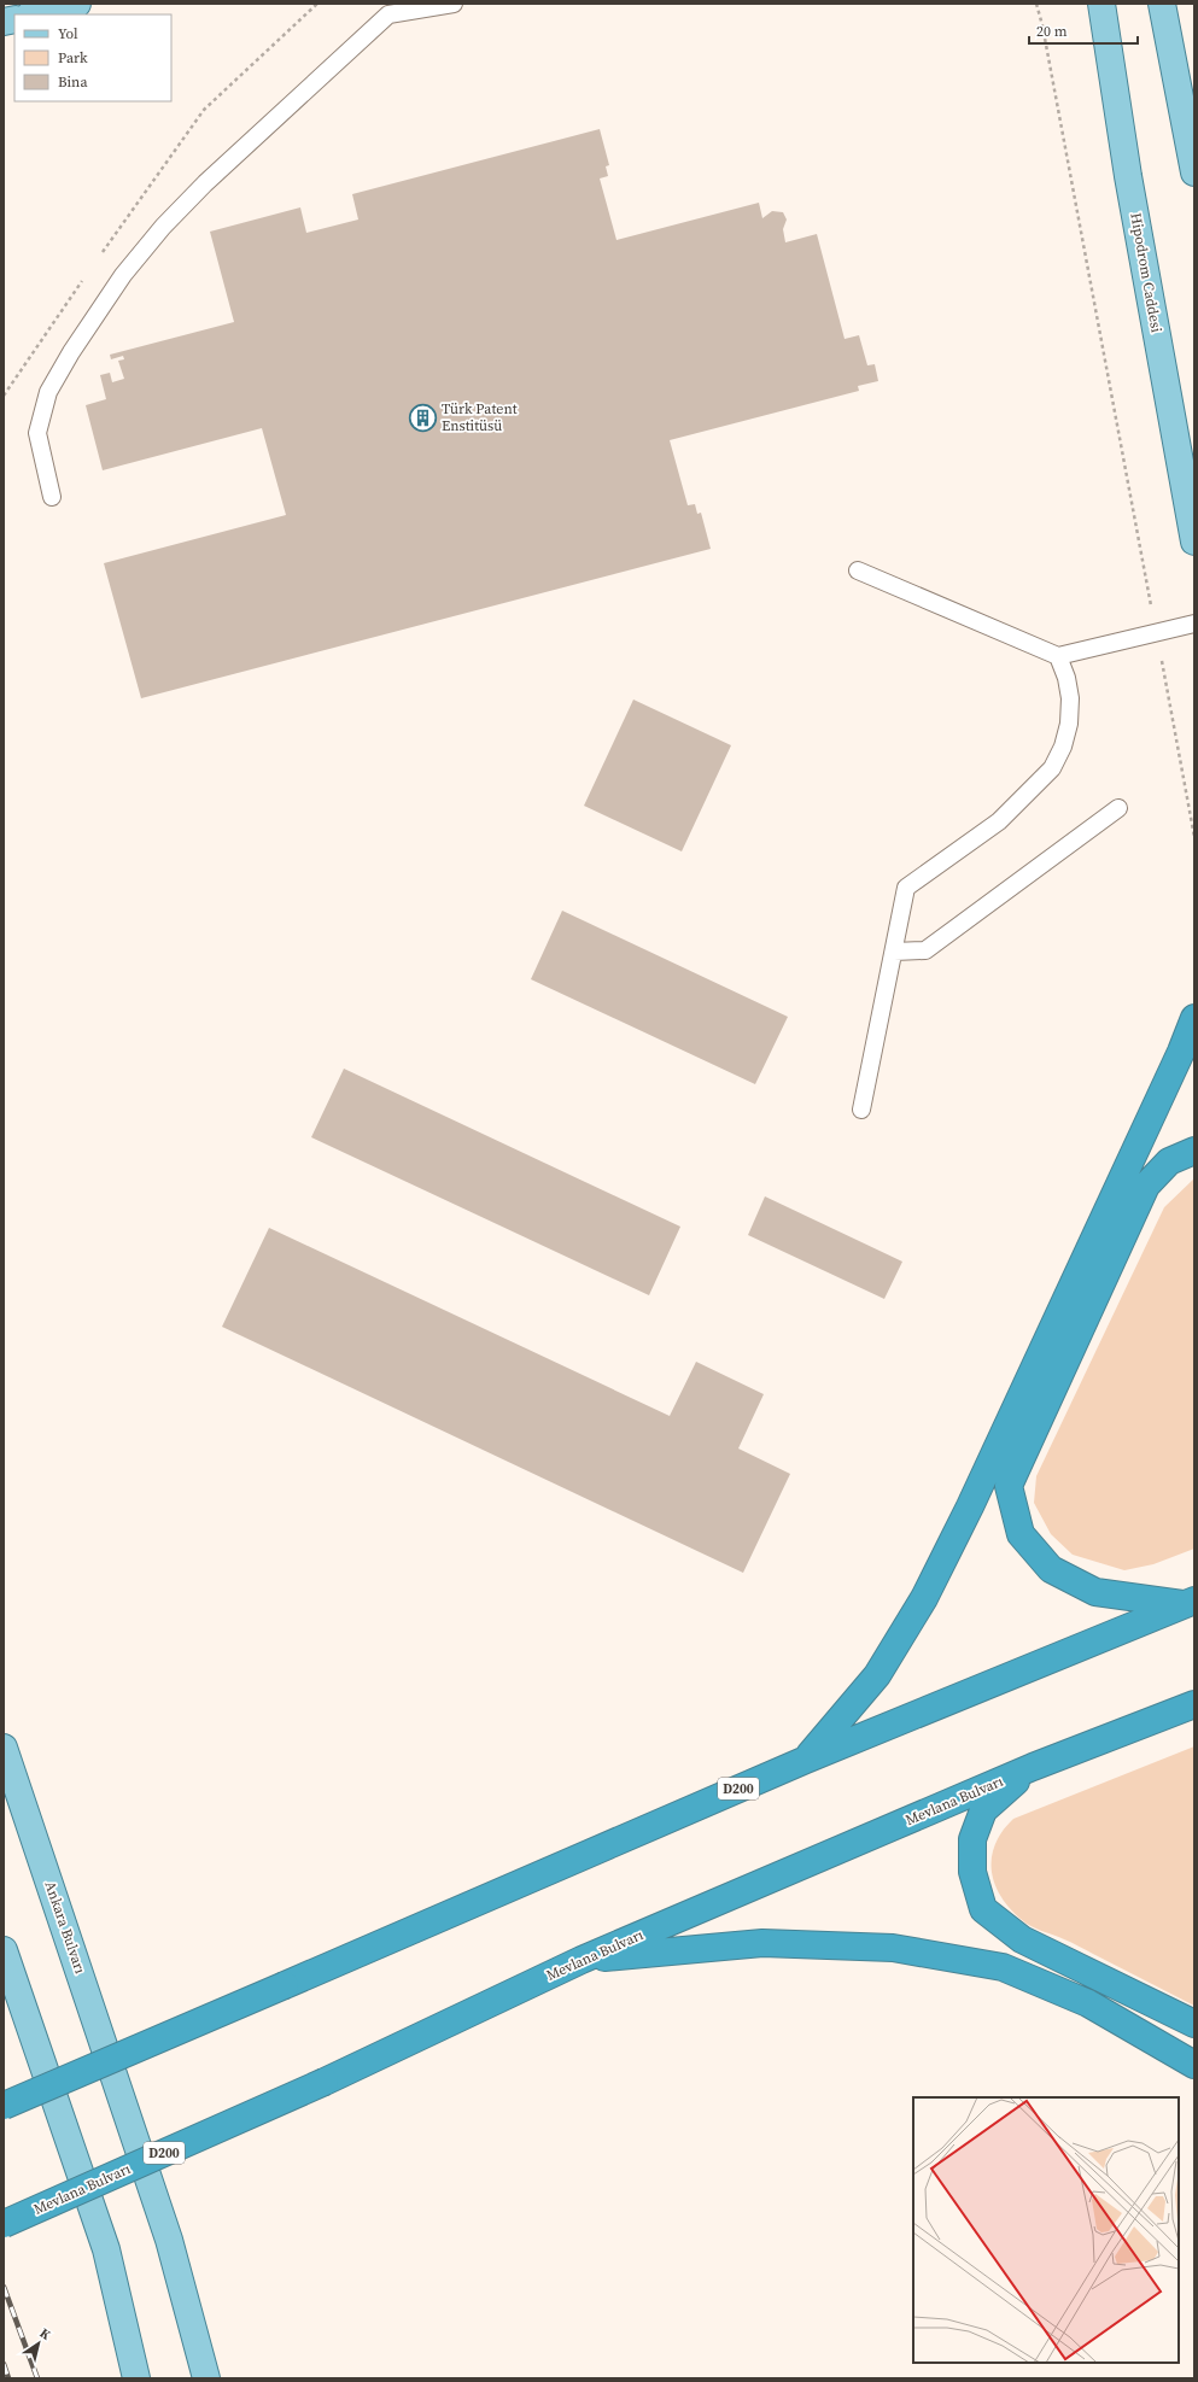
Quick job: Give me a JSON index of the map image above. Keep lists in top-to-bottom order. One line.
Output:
{"streets":{"highway":["D200","Mevlana Bulvarı"],"main road":["Hipodrom Caddesi","Ankara Bulvarı"]},"places":{"building":["Türk Patent Enstitüsü"]},"legend":["Yol","Park","Bina"],"scale_bar":"20 m","north":"top right"}
